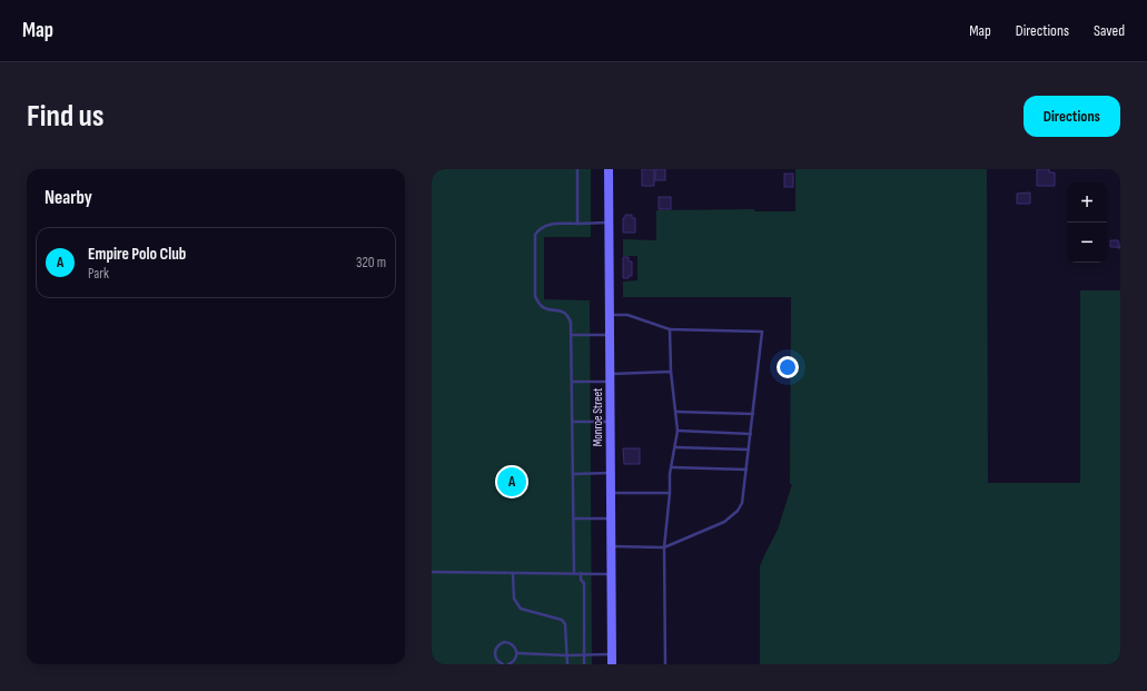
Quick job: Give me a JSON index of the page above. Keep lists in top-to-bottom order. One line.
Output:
{"streets":{"main road":["Monroe Street"]},"page":{"header":"Map","nav":["Map","Directions","Saved"],"buttons":"Directions","title":"Find us","heading":"Nearby","map_buttons":["+","−"],"list":[{"mark":"A","name":"Empire Polo Club","note":"Park","value":"320 m"}],"pins":"A"}}
